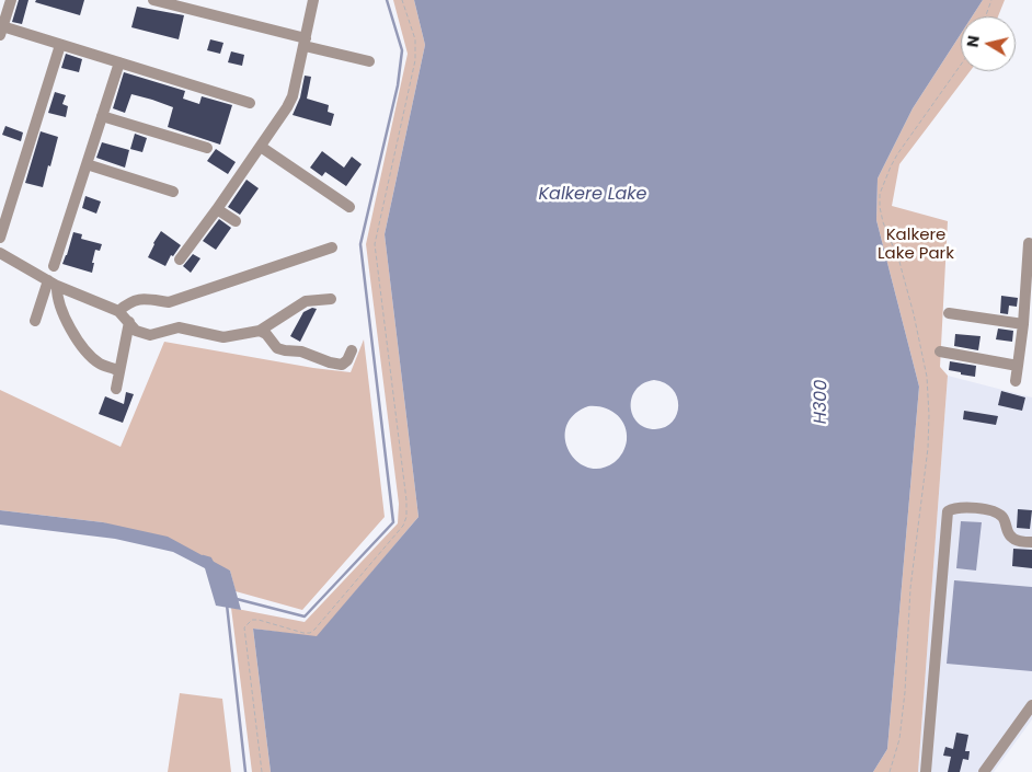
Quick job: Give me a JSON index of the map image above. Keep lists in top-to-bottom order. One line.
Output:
{"water":["Kalkere Lake","H300"],"parks":["Kalkere Lake Park"],"north":"left"}
